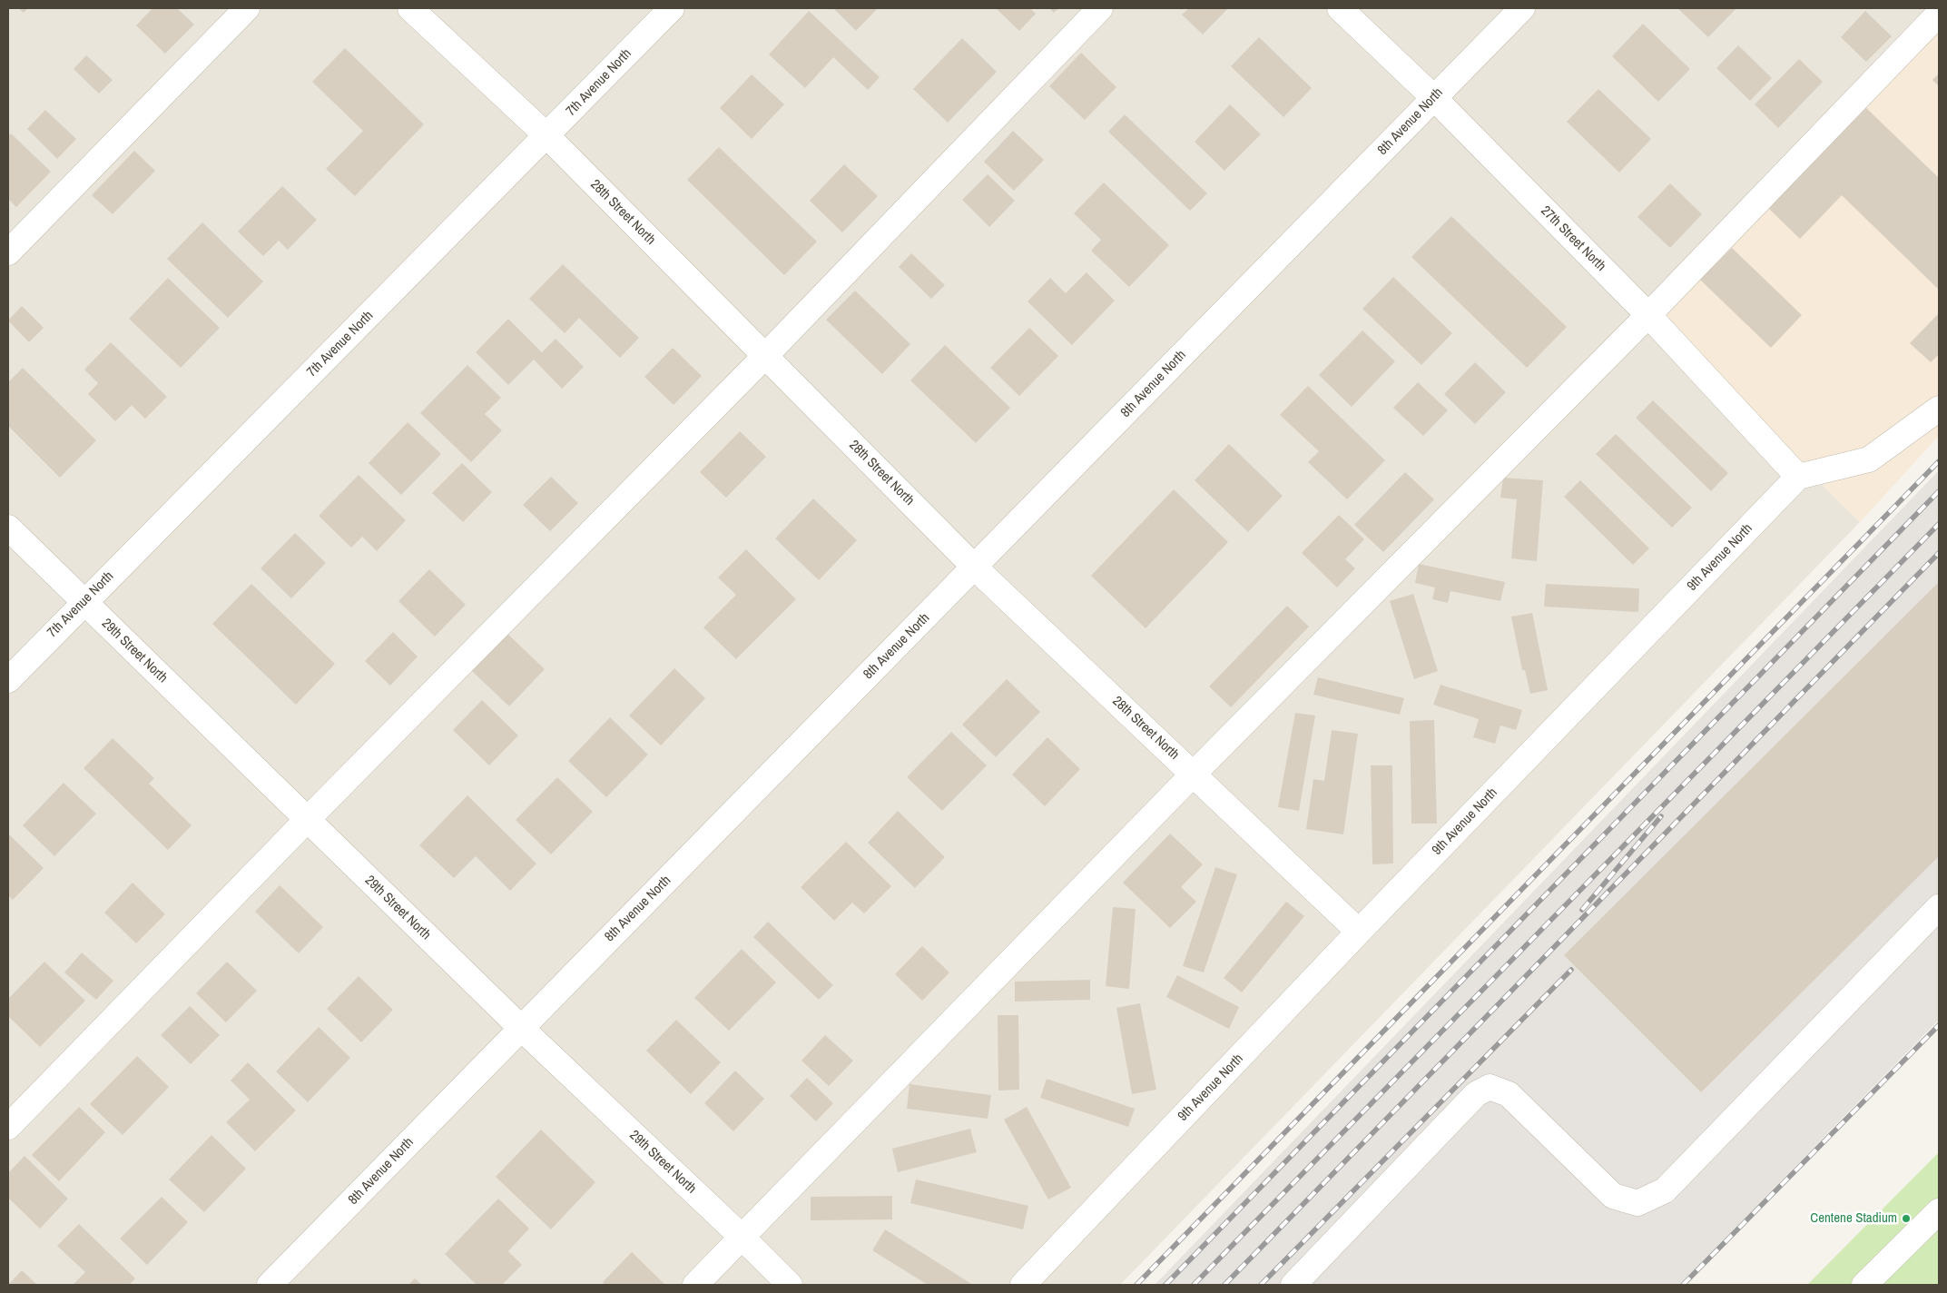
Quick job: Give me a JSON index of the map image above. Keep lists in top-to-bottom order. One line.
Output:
{"streets":{"street":["7th Avenue North","8th Avenue North","28th Street North","27th Street North","9th Avenue North","29th Street North"]},"crossings":[["7th Avenue North","28th Street North"],["7th Avenue North","29th Street North"],["8th Avenue North","28th Street North"],["8th Avenue North","27th Street North"],["8th Avenue North","29th Street North"],["28th Street North","9th Avenue North"],["27th Street North","9th Avenue North"]],"places":["Centene Stadium"]}
